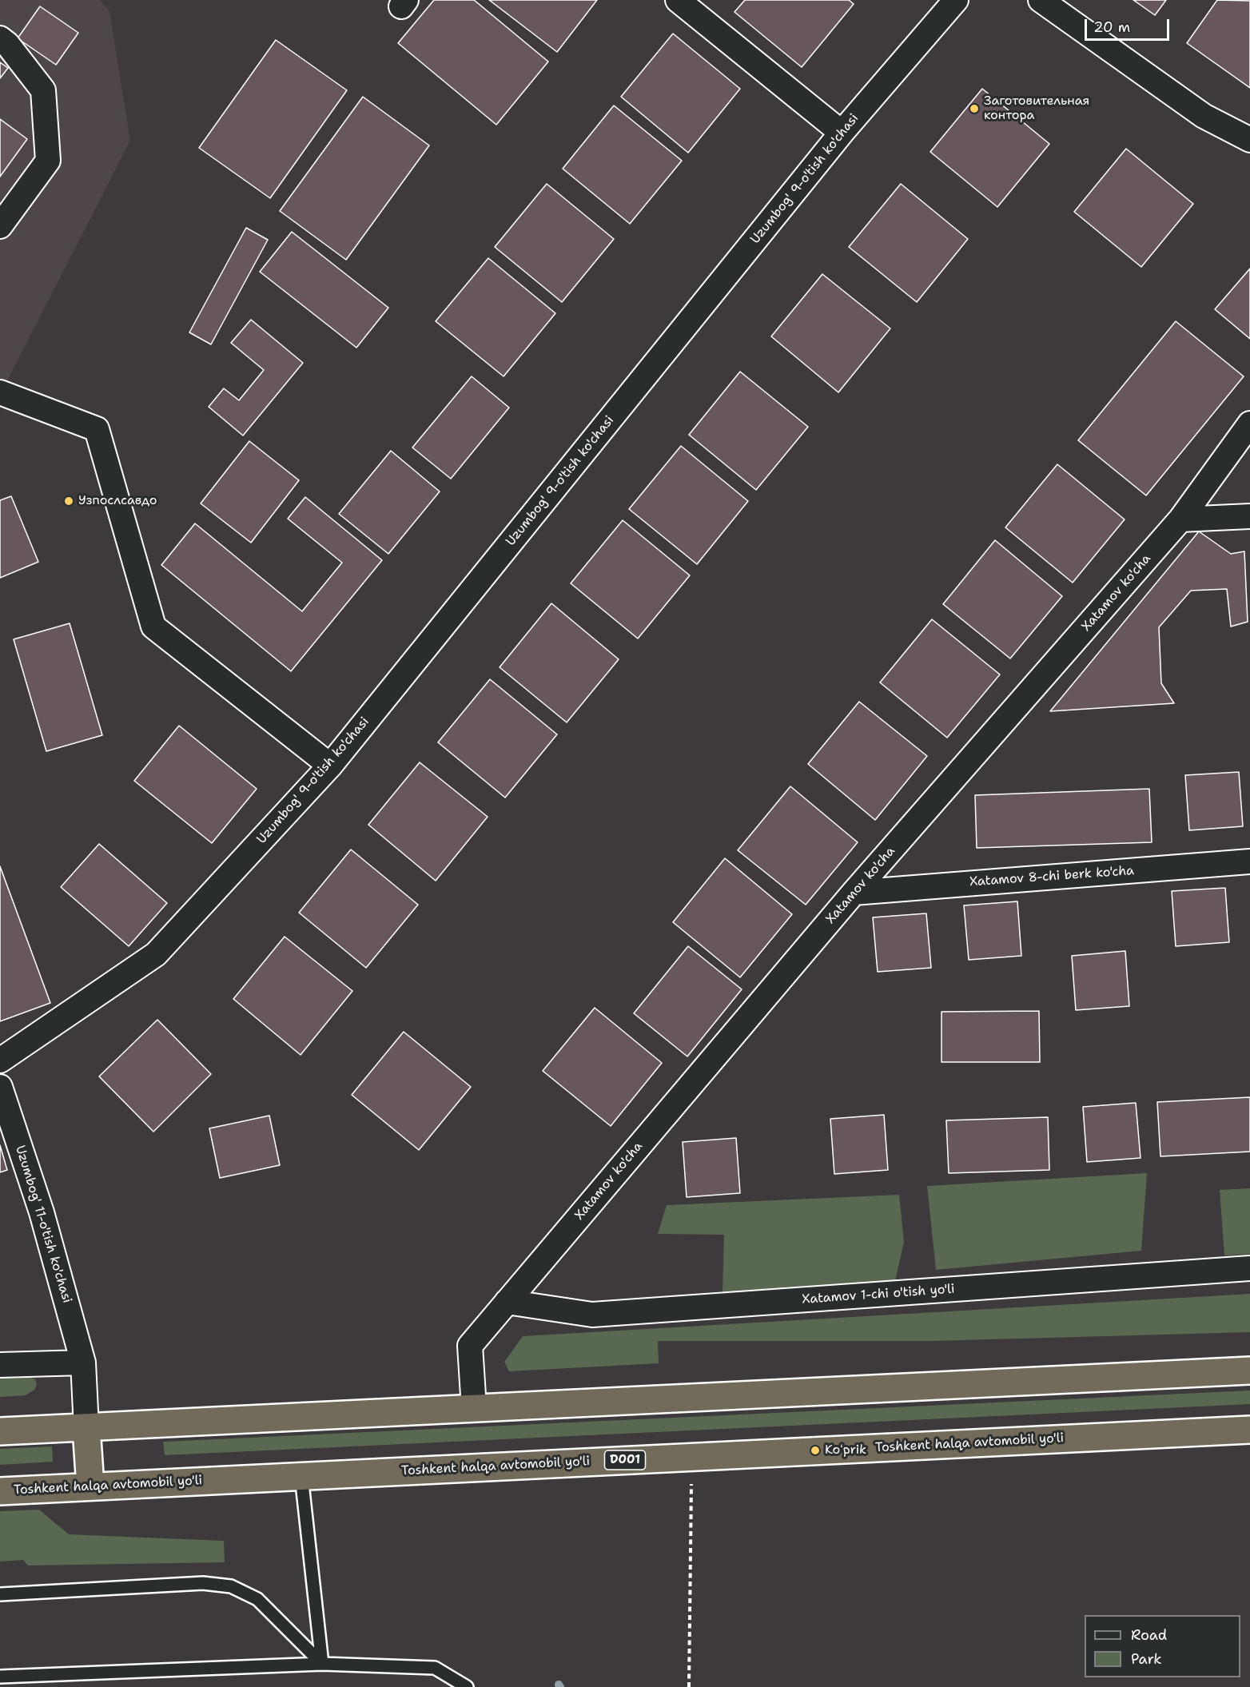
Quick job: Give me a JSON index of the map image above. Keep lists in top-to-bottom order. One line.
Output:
{"streets":{"highway":["Toshkent halqa avtomobil yo'li","D001"],"street":["Uzumbog' 9-o'tish ko'chasi","Xatamov ko'cha","Xatamov 8-chi berk ko'cha","Uzumbog' 11-o'tish ko'chasi","Xatamov 1-chi o'tish yo'li"]},"crossings":[["Xatamov ko'cha","Xatamov 8-chi berk ko'cha"],["Xatamov ko'cha","Xatamov 1-chi o'tish yo'li"]],"places":["Заготовительная контора","Узпослсавдо","Koʻprik"],"legend":["Road","Park"],"scale_bar":"20 m"}
